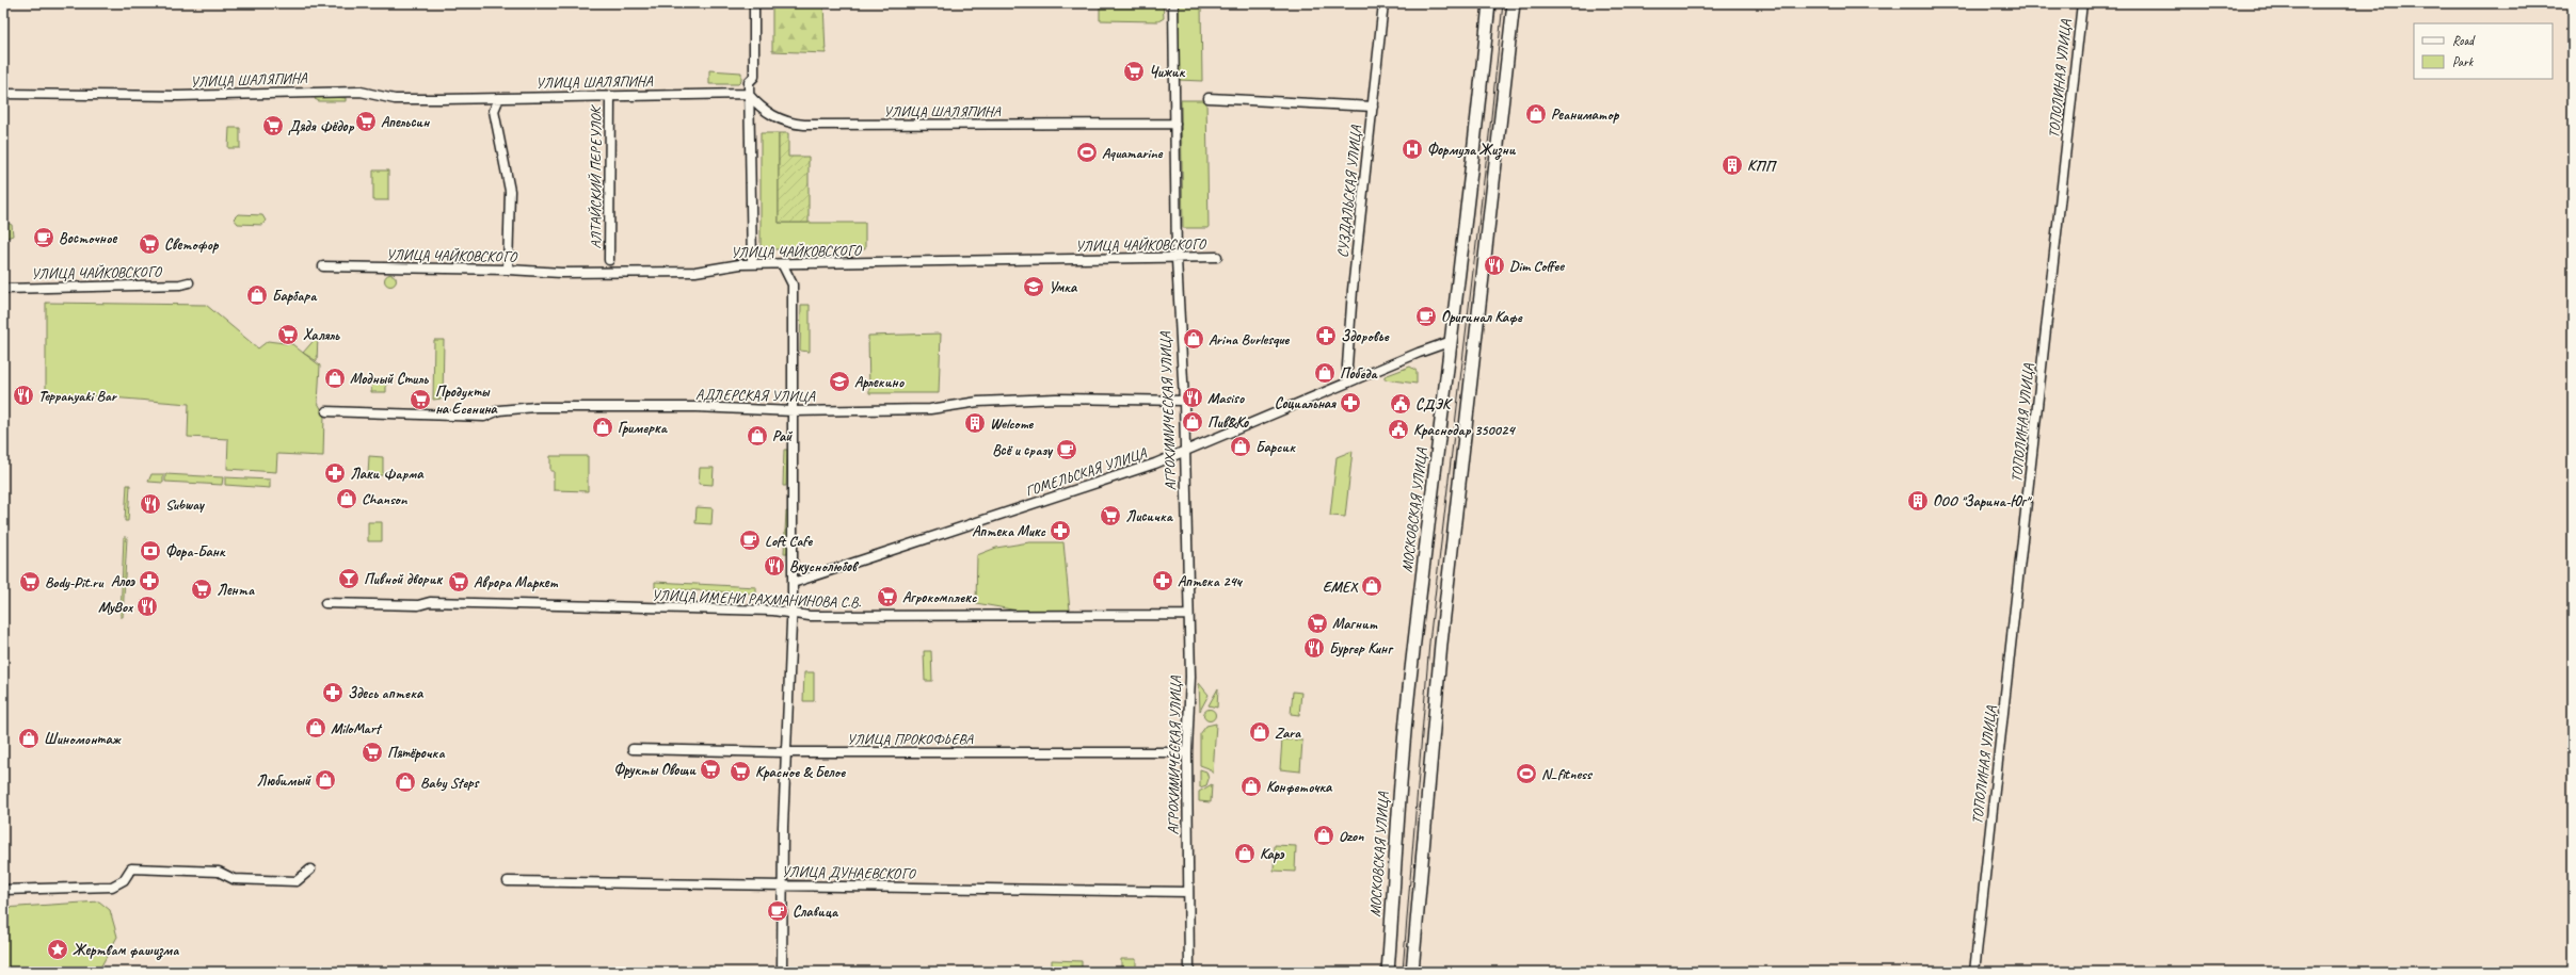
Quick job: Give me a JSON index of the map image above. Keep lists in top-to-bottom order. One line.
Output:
{"streets":{"street":["ТОПОЛИНАЯ УЛИЦА","УЛИЦА ШАЛЯПИНА","АЛТАЙСКИЙ ПЕРЕУЛОК","СУЗДАЛЬСКАЯ УЛИЦА","УЛИЦА ЧАЙКОВСКОГО","АДЛЕРСКАЯ УЛИЦА","АГРОХИМИЧЕСКАЯ УЛИЦА","ГОМЕЛЬСКАЯ УЛИЦА","МОСКОВСКАЯ УЛИЦА","УЛИЦА ИМЕНИ РАХМАНИНОВА С.В.","УЛИЦА ПРОКОФЬЕВА","УЛИЦА ДУНАЕВСКОГО"]},"crossings":[["УЛИЦА ШАЛЯПИНА","АЛТАЙСКИЙ ПЕРЕУЛОК"],["УЛИЦА ШАЛЯПИНА","АГРОХИМИЧЕСКАЯ УЛИЦА"],["СУЗДАЛЬСКАЯ УЛИЦА","ГОМЕЛЬСКАЯ УЛИЦА"],["УЛИЦА ЧАЙКОВСКОГО","АГРОХИМИЧЕСКАЯ УЛИЦА"],["АДЛЕРСКАЯ УЛИЦА","АГРОХИМИЧЕСКАЯ УЛИЦА"],["АГРОХИМИЧЕСКАЯ УЛИЦА","ГОМЕЛЬСКАЯ УЛИЦА"],["АГРОХИМИЧЕСКАЯ УЛИЦА","УЛИЦА ИМЕНИ РАХМАНИНОВА С.В."],["АГРОХИМИЧЕСКАЯ УЛИЦА","УЛИЦА ПРОКОФЬЕВА"],["АГРОХИМИЧЕСКАЯ УЛИЦА","УЛИЦА ДУНАЕВСКОГО"],["ГОМЕЛЬСКАЯ УЛИЦА","МОСКОВСКАЯ УЛИЦА"]],"places":{"supermarket":["Чижик","Апельсин","Дядя Фёдор","Светофор","Халяль","Продукты на Есенина","Лисичка","Body-Pit.ru","Аврора Маркет","Лента","Агрокомплекс","Магнит","Пятёрочка","Фрукты Овощи","Красное & Белое"],"shop":["Реаниматор","Барбара","Arina Burlesque","Победа","Модный Стиль","Пив&Ко","Гримерка","Рай","Барсик","Chanson","EMEX","MiloMart","Zara","Шиномонтаж","Любимый","Baby Steps","Конфеточка","Ozon","Карэ"],"hospital":["Формула Жизни"],"sports":["Aquamarine","N_fitness"],"building":["КПП","Welcome","ООО \"Зарина-Юг\""],"cafe":["Восточное","Оригинал Кафе","Всё и сразу","Loft Cafe","Славица"],"restaurant":["Dim Coffee","Teppanyaki Bar","Masiso","Subway","Вкуснолюбов","MyBox","Бургер Кинг"],"school or university":["Умка","Арлекино"],"pharmacy":["Здоровье","Социальная","Лаки Фарма","Аптека Микс","Алоэ","Аптека 24ч","Здесь аптека"],"public building":["СДЭК","Краснодар 350024"],"bank":["Фора-Банк"],"bar":["Пивной дворик"],"place":["Жертвам фашизма"]},"legend":["Road","Park"]}
